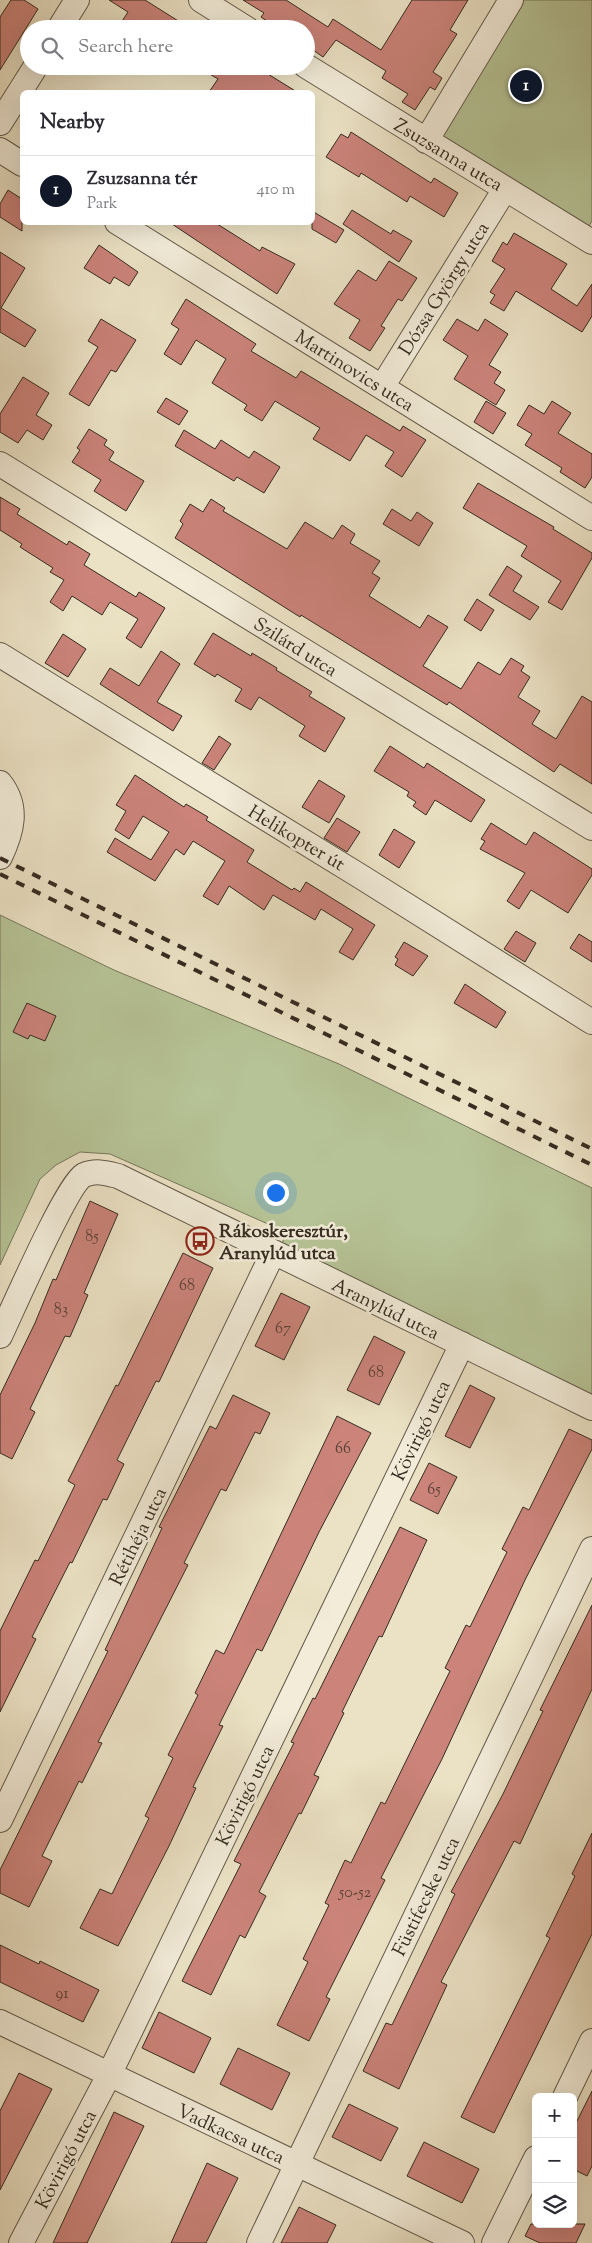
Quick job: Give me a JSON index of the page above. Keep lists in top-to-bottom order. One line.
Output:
{"streets":{"street":["Zsuzsanna utca","Dózsa György utca","Martinovics utca","Szilárd utca","Helikopter út","Aranylúd utca","Kövirigó utca","Rétihéja utca","Füstifecske utca","Vadkacsa utca"]},"crossings":[["Zsuzsanna utca","Dózsa György utca"],["Dózsa György utca","Martinovics utca"],["Aranylúd utca","Kövirigó utca"],["Aranylúd utca","Rétihéja utca"],["Kövirigó utca","Vadkacsa utca"],["Füstifecske utca","Vadkacsa utca"]],"places":{"bus stop":["Rákoskeresztúr, Aranylúd utca"]},"house_numbers":["85","68","83","67","68","66","65","50-52","91"],"page":{"search":"Search here","pins":"1","heading":"Nearby","list":[{"mark":"1","name":"Zsuzsanna tér","note":"Park","value":"410 m"}],"map_buttons":["+","−"]}}
